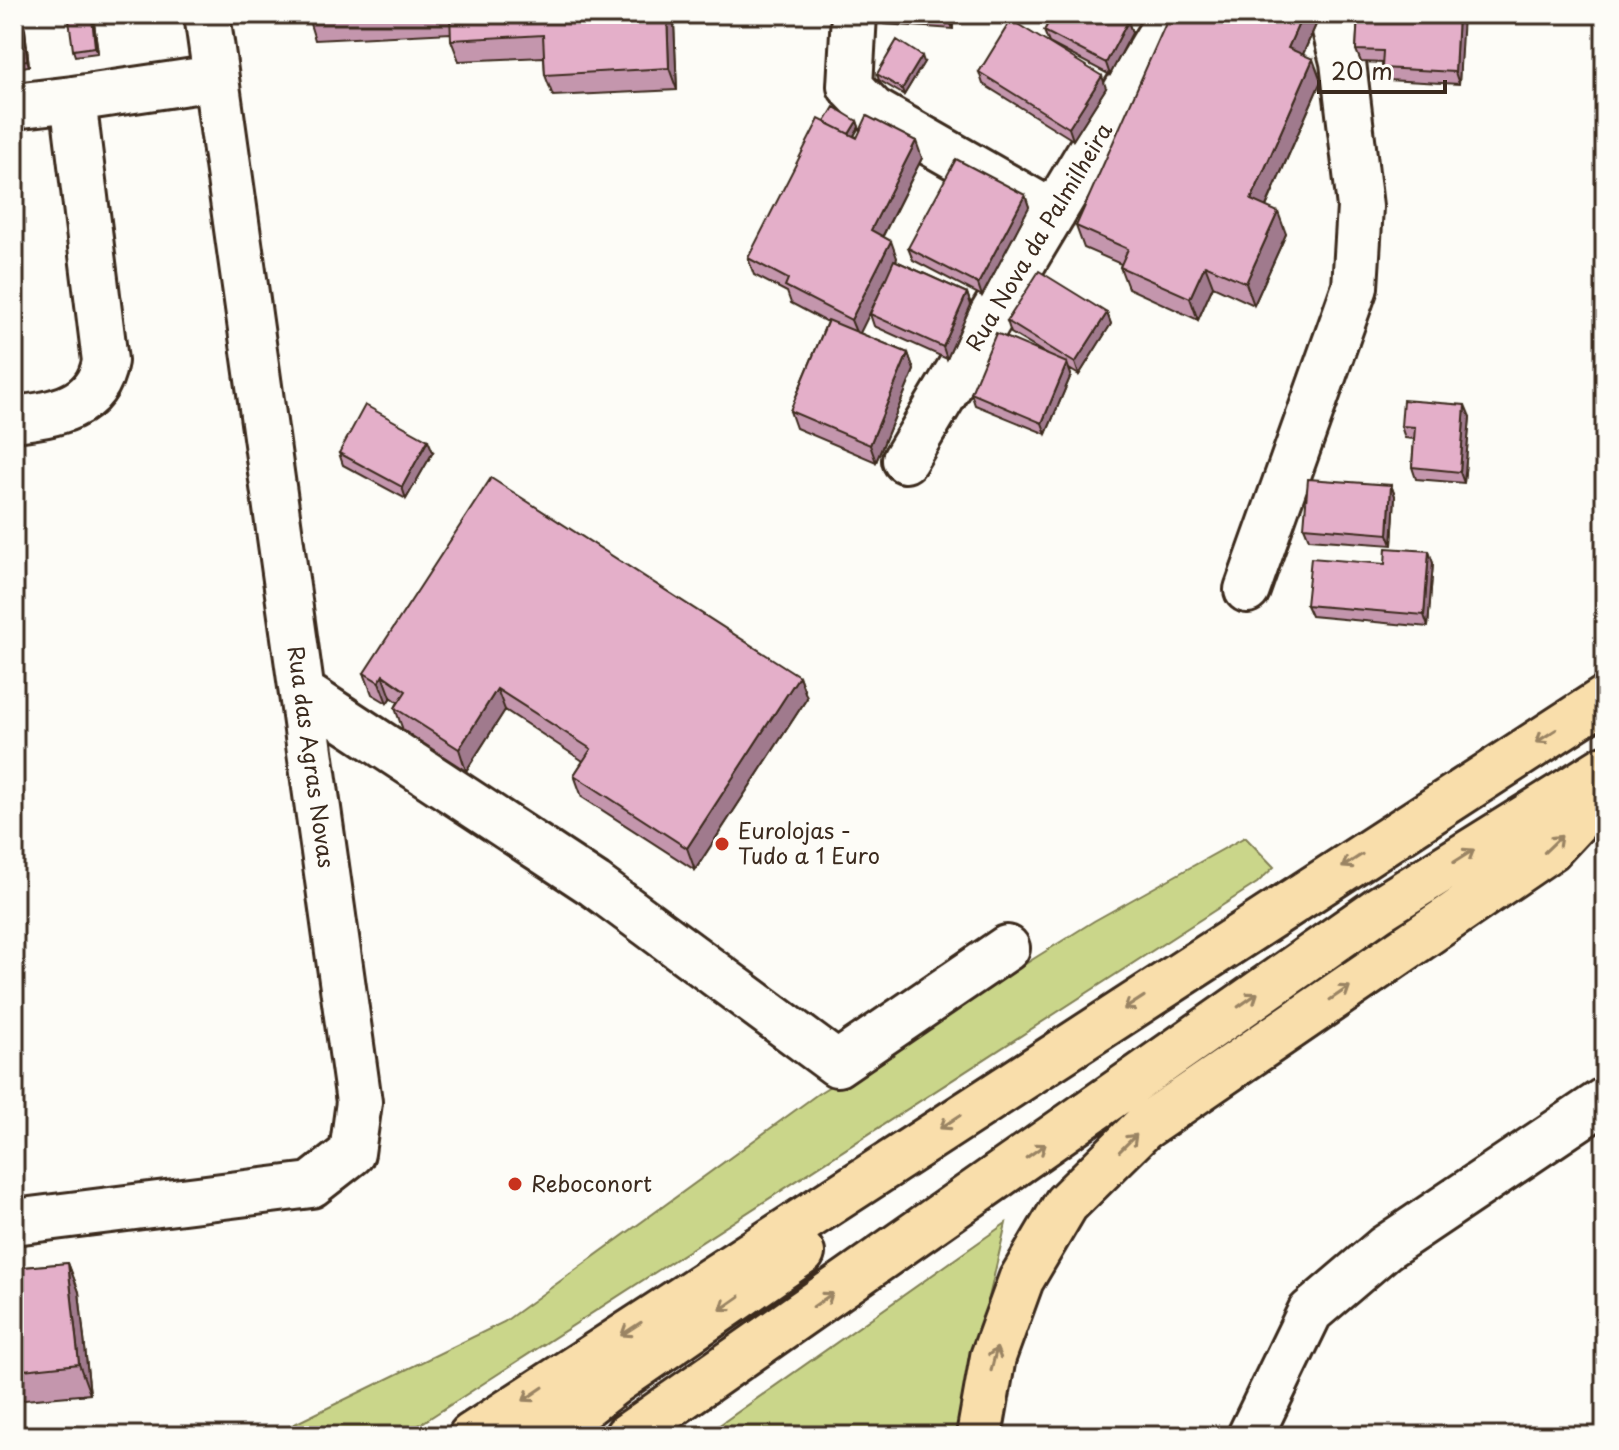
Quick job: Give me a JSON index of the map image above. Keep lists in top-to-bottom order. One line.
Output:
{"streets":{"street":["Rua Nova da Palmilheira","Rua das Agras Novas"]},"places":["Eurolojas - Tudo a 1 Euro","Reboconort"],"scale_bar":"20 m"}
